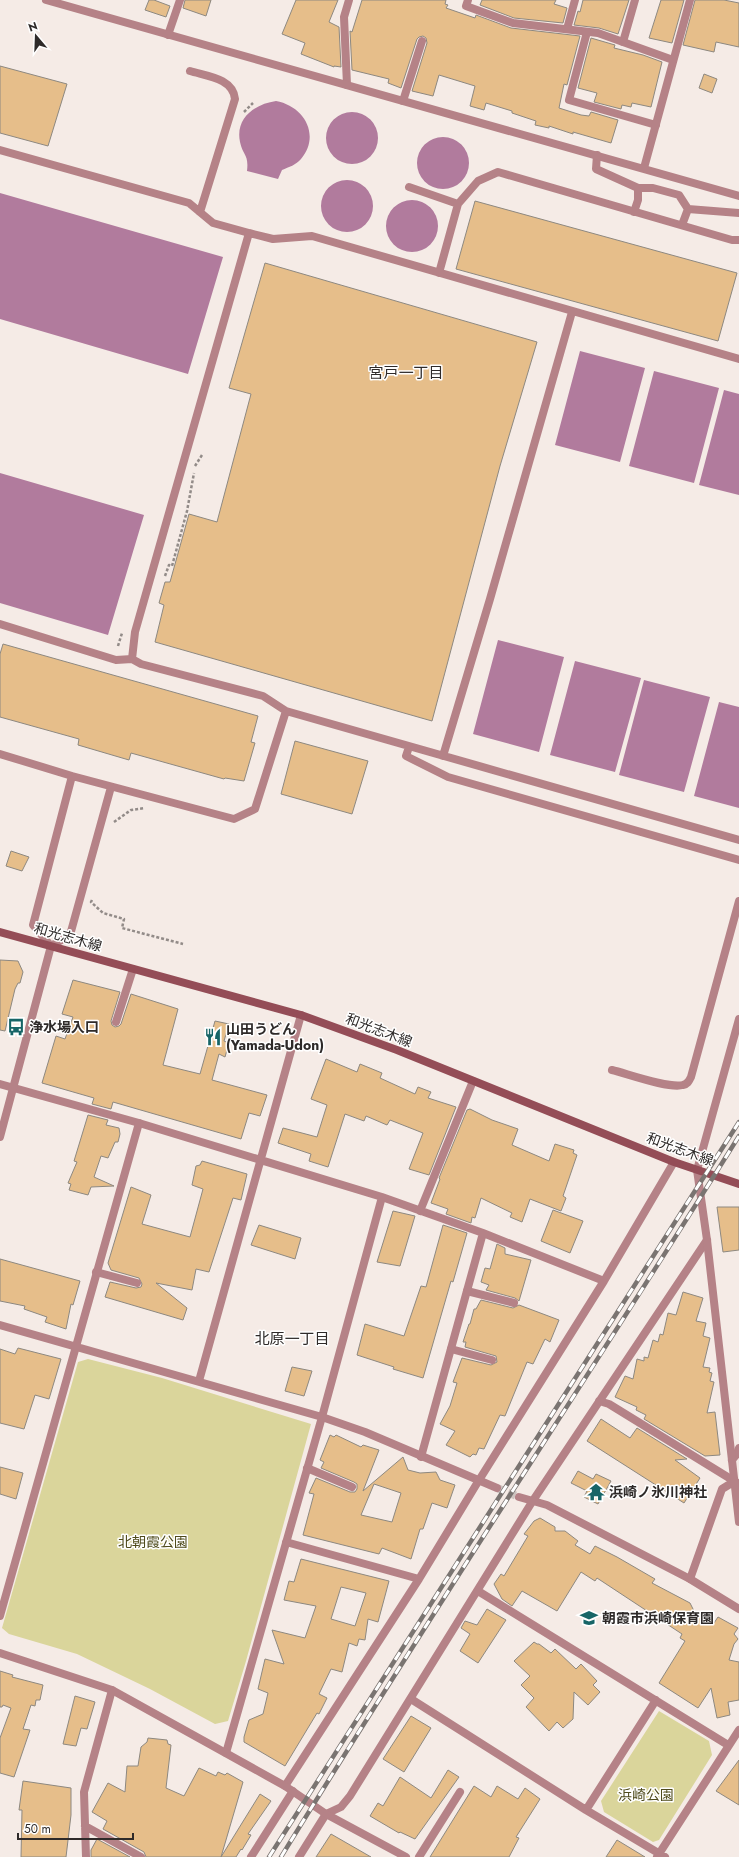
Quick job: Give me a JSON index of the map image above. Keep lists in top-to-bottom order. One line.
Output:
{"streets":{"main road":["和光志木線"]},"districts":["宮戸一丁目","北原一丁目"],"parks":["北朝霞公園","浜崎公園"],"places":{"bus stop":["浄水場入口"],"restaurant":["山田うどん (Yamada-Udon)"],"temple":["浜崎ノ氷川神社"],"school or university":["朝霞市浜崎保育園"]},"scale_bar":"50 m","north":"top"}
